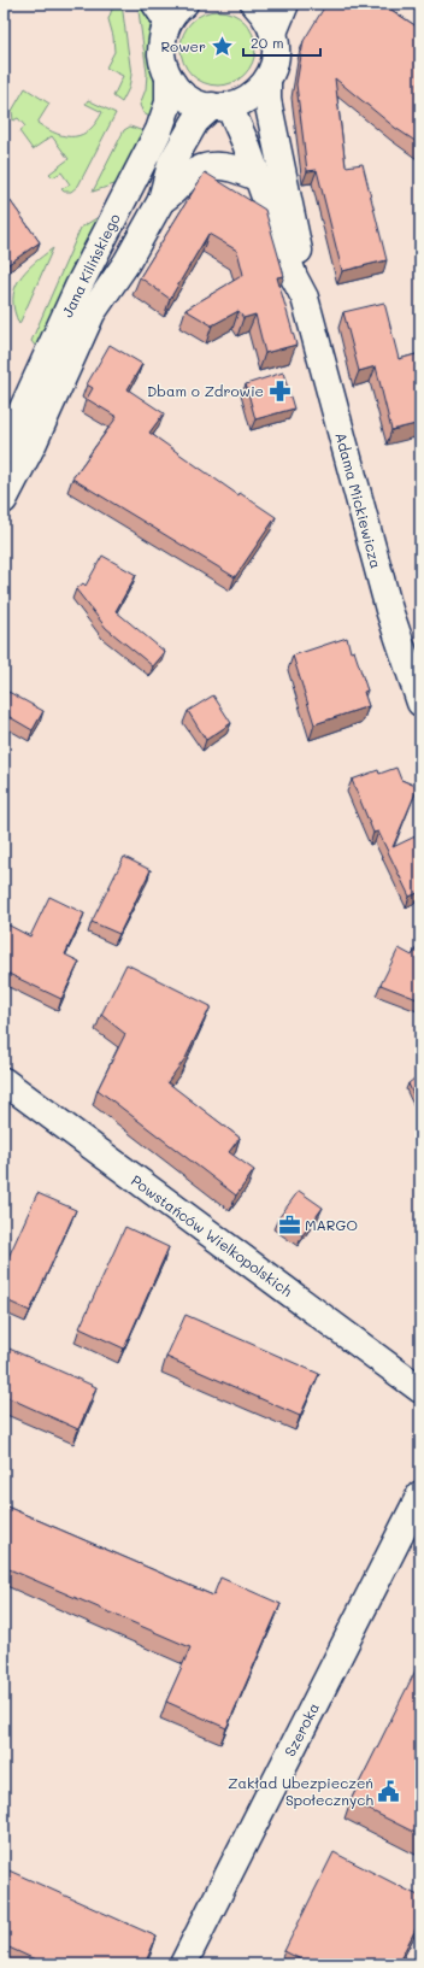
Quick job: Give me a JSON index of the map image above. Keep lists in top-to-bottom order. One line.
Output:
{"streets":{"street":["Jana Kilińskiego","Adama Mickiewicza","Powstańców Wielkopolskich","Szeroka"]},"crossings":[["Jana Kilińskiego","Adama Mickiewicza"]],"places":{"place":["Rower"],"pharmacy":["Dbam o Zdrowie"],"office":["MARGO"],"public building":["Zakład Ubezpieczeń Społecznych"]},"scale_bar":"20 m"}
